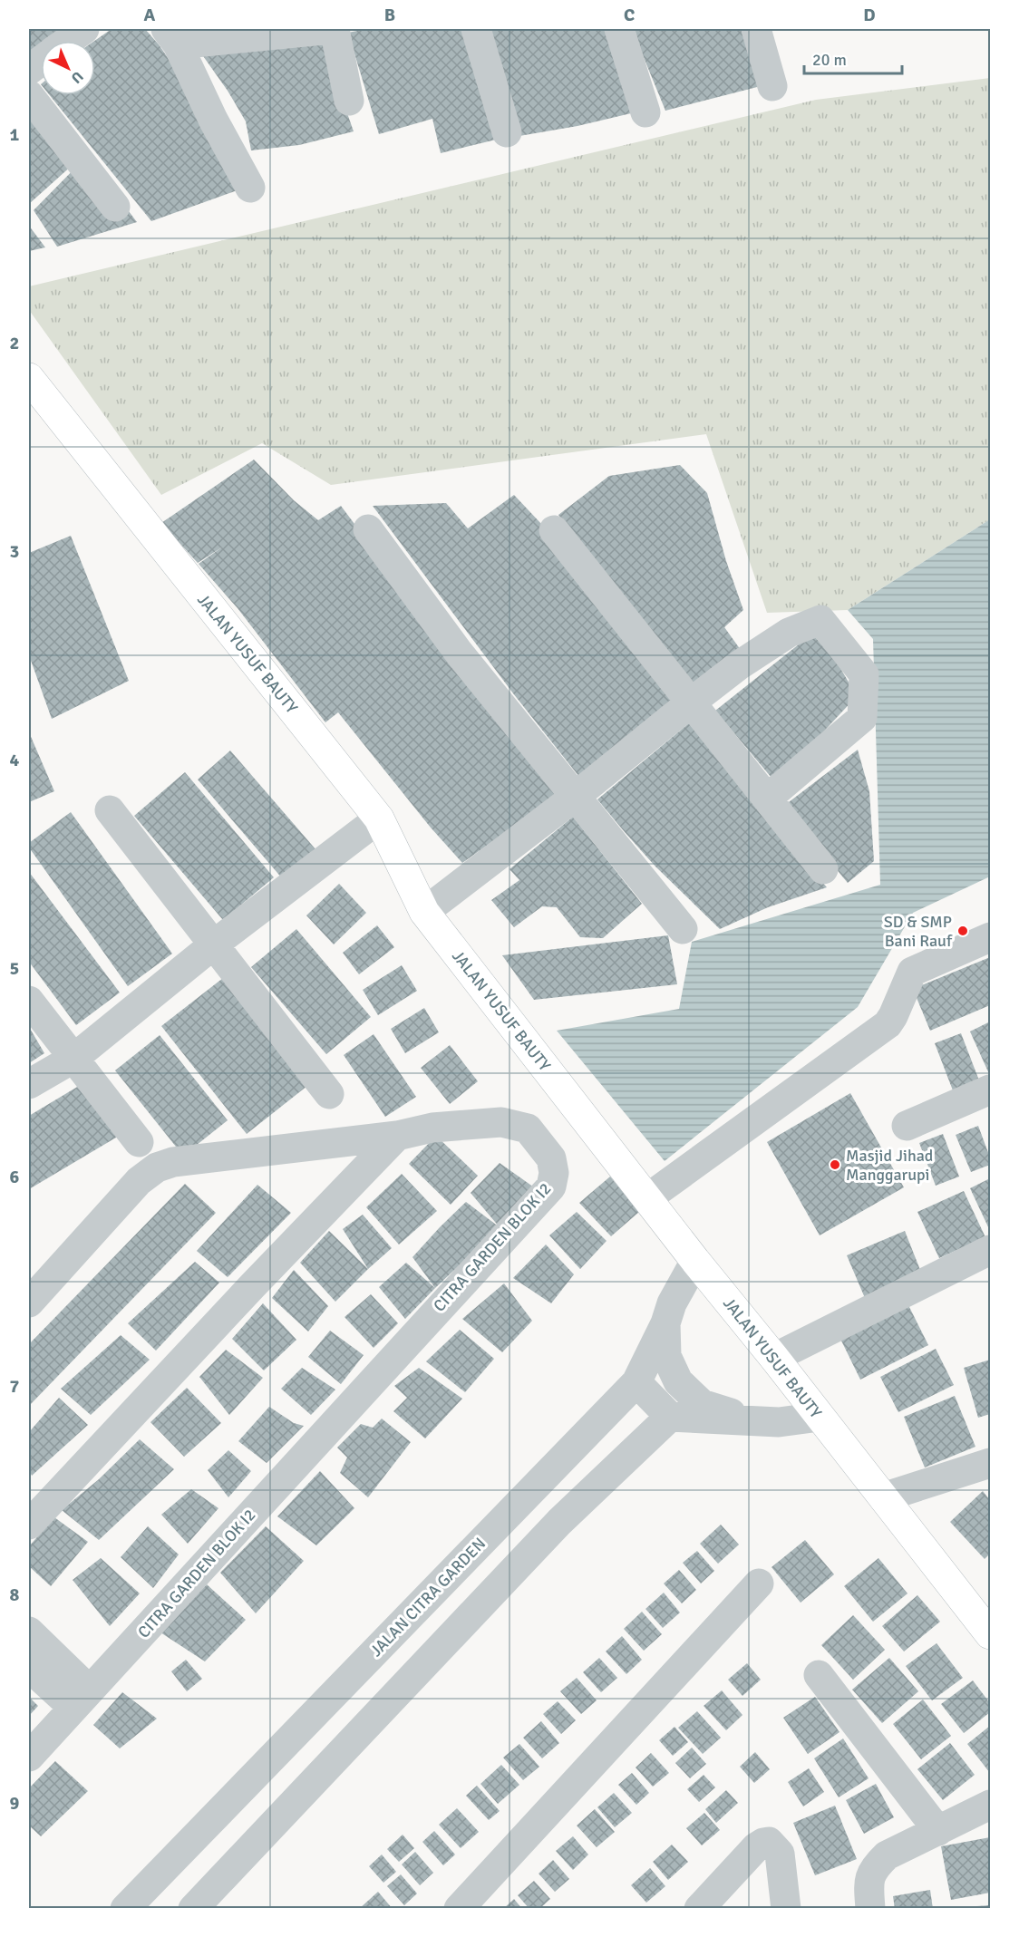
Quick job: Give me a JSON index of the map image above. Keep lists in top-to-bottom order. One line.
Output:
{"streets":{"street":["JALAN YUSUF BAUTY","CITRA GARDEN BLOK I2","JALAN CITRA GARDEN"]},"crossings":[["JALAN YUSUF BAUTY","JALAN CITRA GARDEN"]],"places":["SD & SMP Bani Rauf","Masjid Jihad Manggarupi"],"scale_bar":"20 m","north":"bottom right","grid":{"columns":["A","B","C","D"],"rows":["1","2","3","4","5","6","7","8","9"]}}
